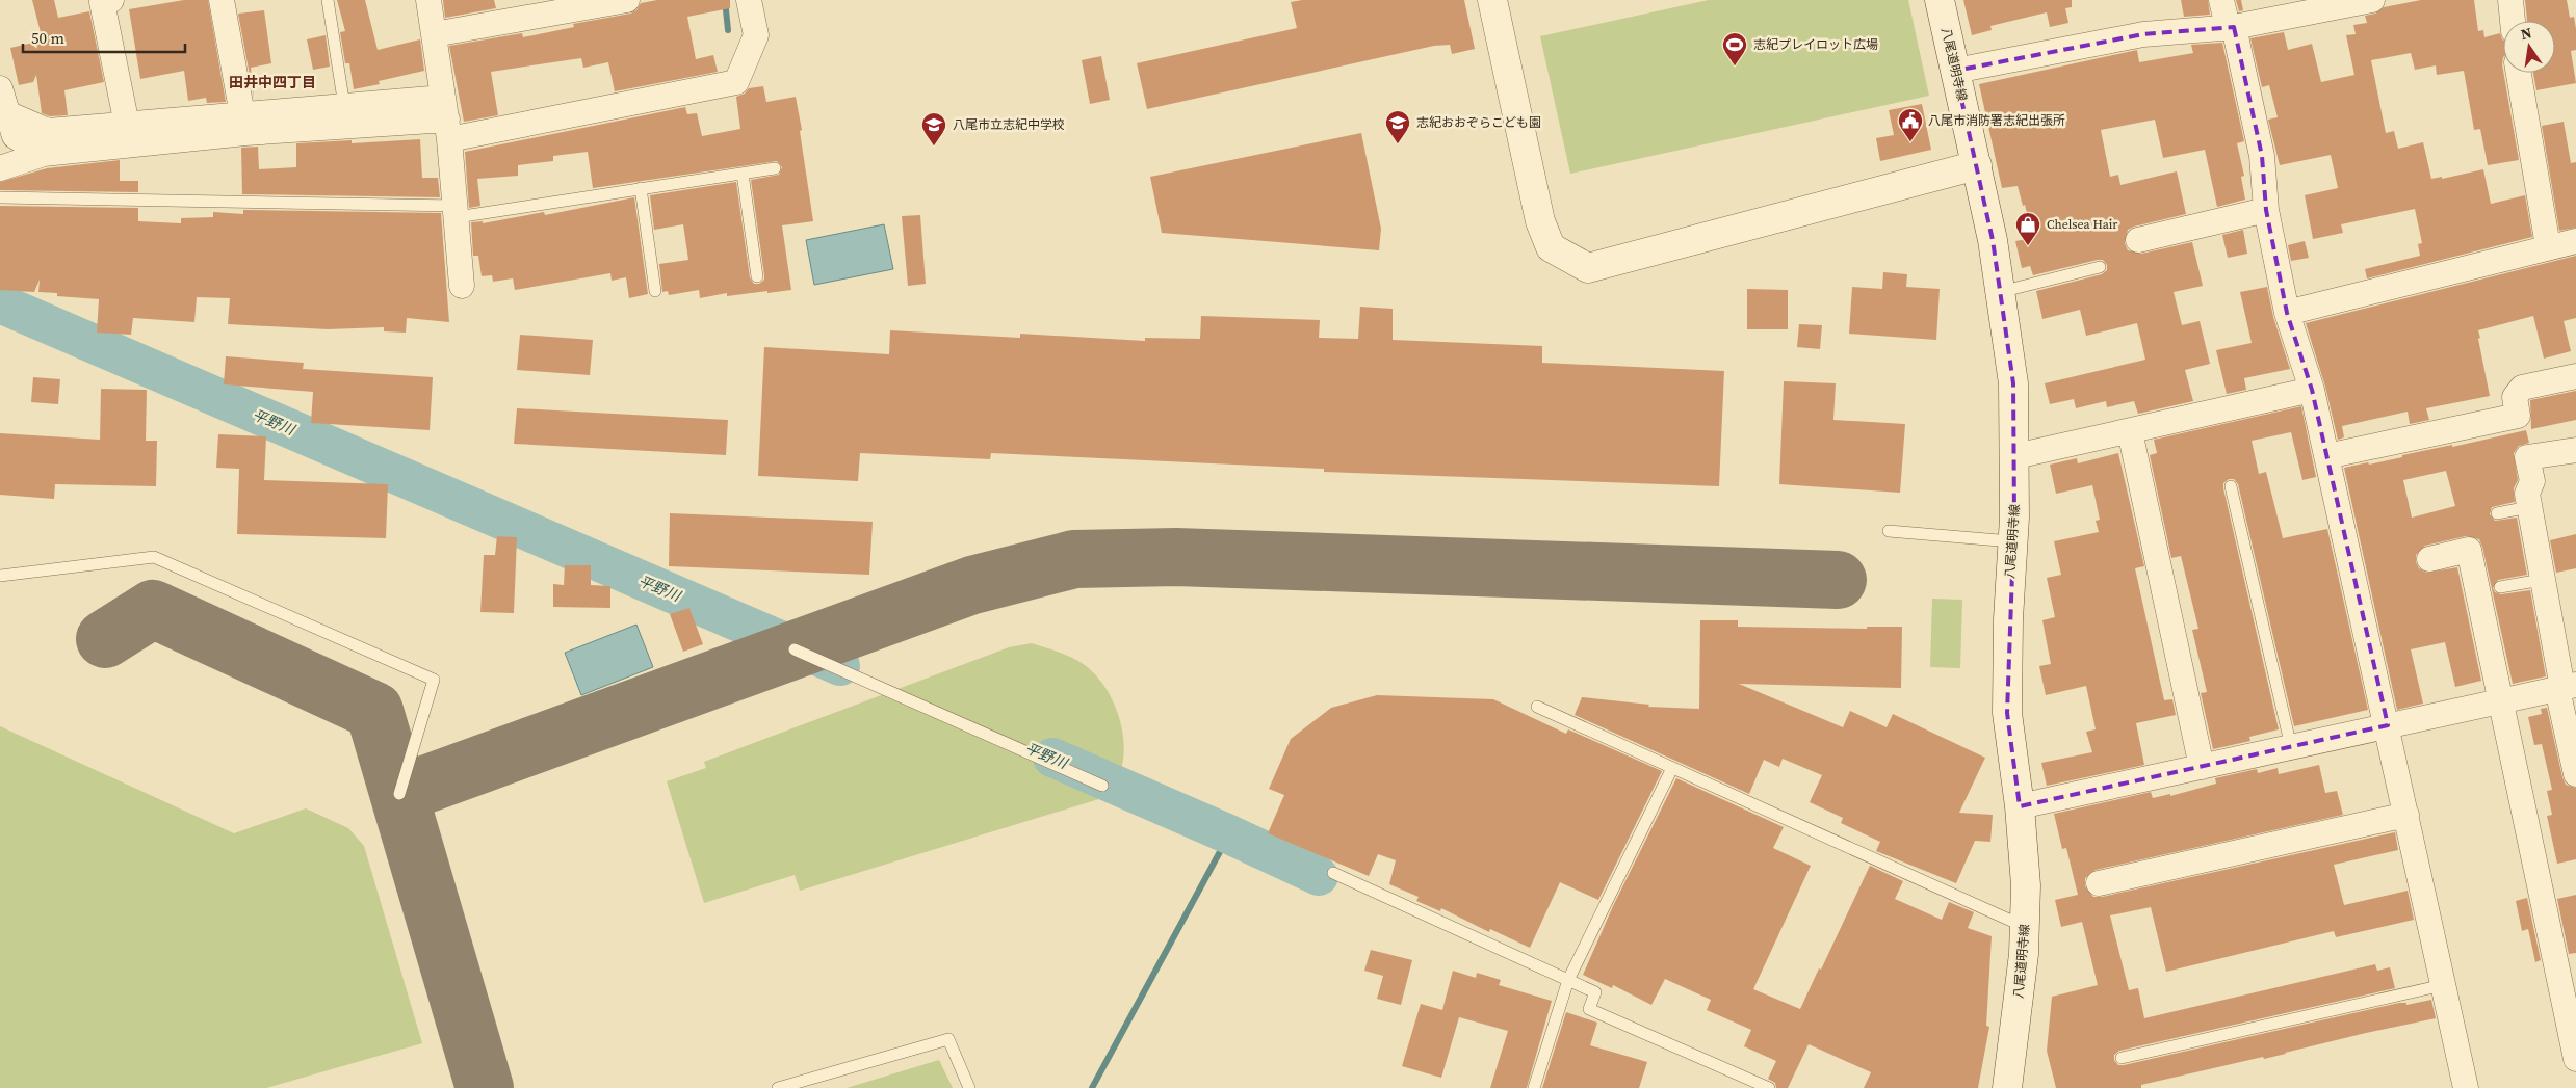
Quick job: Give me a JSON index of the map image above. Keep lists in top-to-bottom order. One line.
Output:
{"streets":{"main road":["八尾道明寺線"]},"districts":["田井中四丁目"],"water":["平野川"],"places":{"sports":["志紀プレイロット広場"],"public building":["八尾市消防署志紀出張所"],"school or university":["志紀おおぞらこども園","八尾市立志紀中学校"],"shop":["Chelsea Hair"]},"scale_bar":"50 m","north":"top"}
